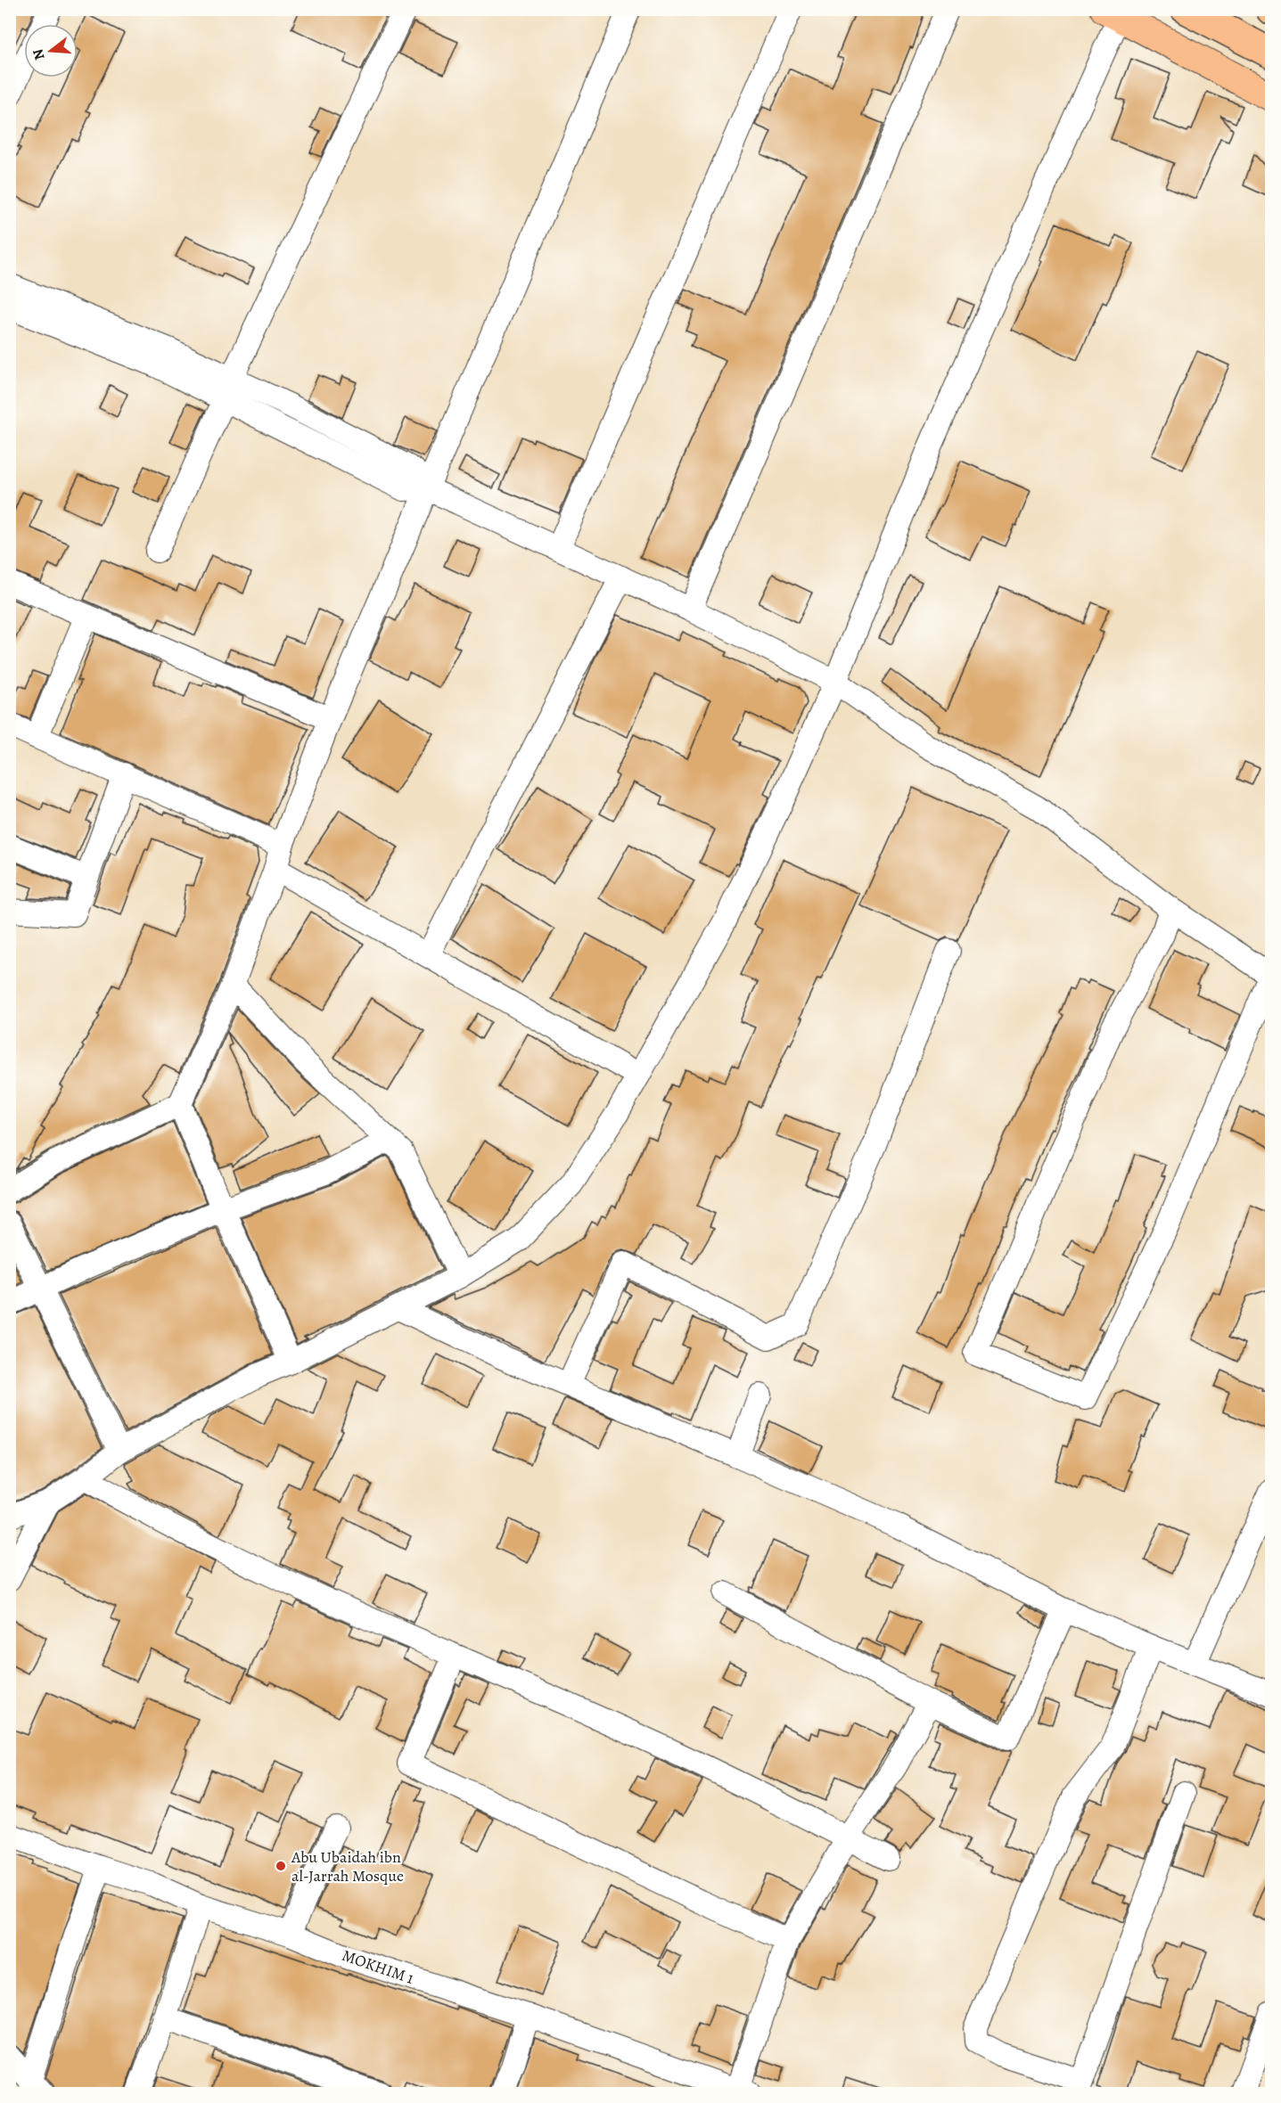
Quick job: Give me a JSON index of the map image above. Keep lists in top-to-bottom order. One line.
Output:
{"streets":{"street":["MOKHIM 1"]},"places":["Abu Ubaidah ibn al-Jarrah Mosque"],"north":"left"}
